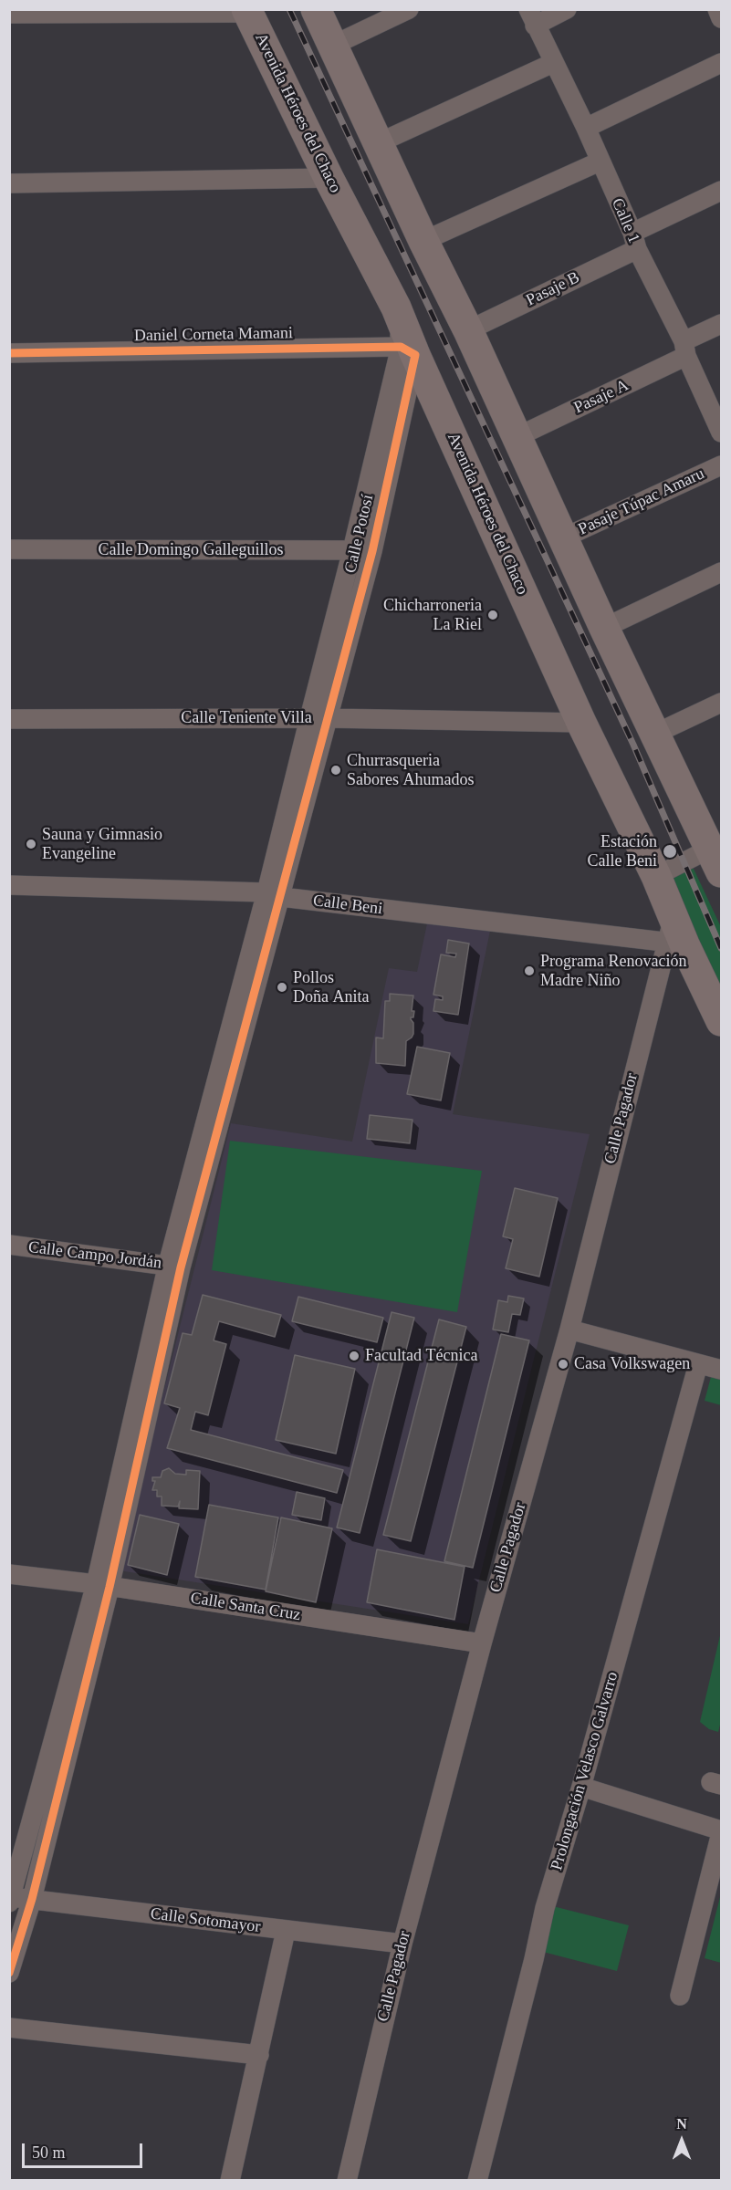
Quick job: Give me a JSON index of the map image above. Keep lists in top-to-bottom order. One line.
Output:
{"streets":{"main road":["Avenida Héroes del Chaco"],"street":["Calle 1","Pasaje B","Daniel Corneta Mamani","Pasaje A","Pasaje Túpac Amaru","Calle Potosí","Calle Domingo Galleguillos","Calle Teniente Villa","Calle Beni","Calle Pagador","Calle Campo Jordán","Calle Santa Cruz","Prolongación Velasco Galvarro","Calle Sotomayor"]},"crossings":[["Avenida Héroes del Chaco","Daniel Corneta Mamani"],["Avenida Héroes del Chaco","Calle Potosí"],["Avenida Héroes del Chaco","Calle Teniente Villa"],["Avenida Héroes del Chaco","Calle Beni"],["Avenida Héroes del Chaco","Calle Pagador"],["Calle 1","Pasaje B"],["Calle 1","Pasaje A"],["Daniel Corneta Mamani","Calle Potosí"],["Calle Potosí","Calle Domingo Galleguillos"],["Calle Potosí","Calle Teniente Villa"],["Calle Beni","Calle Pagador"],["Calle Pagador","Calle Santa Cruz"],["Calle Pagador","Calle Sotomayor"]],"places":["Chicharroneria La Riel","Churrasqueria Sabores Ahumados","Sauna y Gimnasio Evangeline","Estación Calle Beni","Programa Renovación Madre Niño","Pollos Doña Anita","Facultad Técnica","Casa Volkswagen"],"scale_bar":"50 m","north":"top"}
